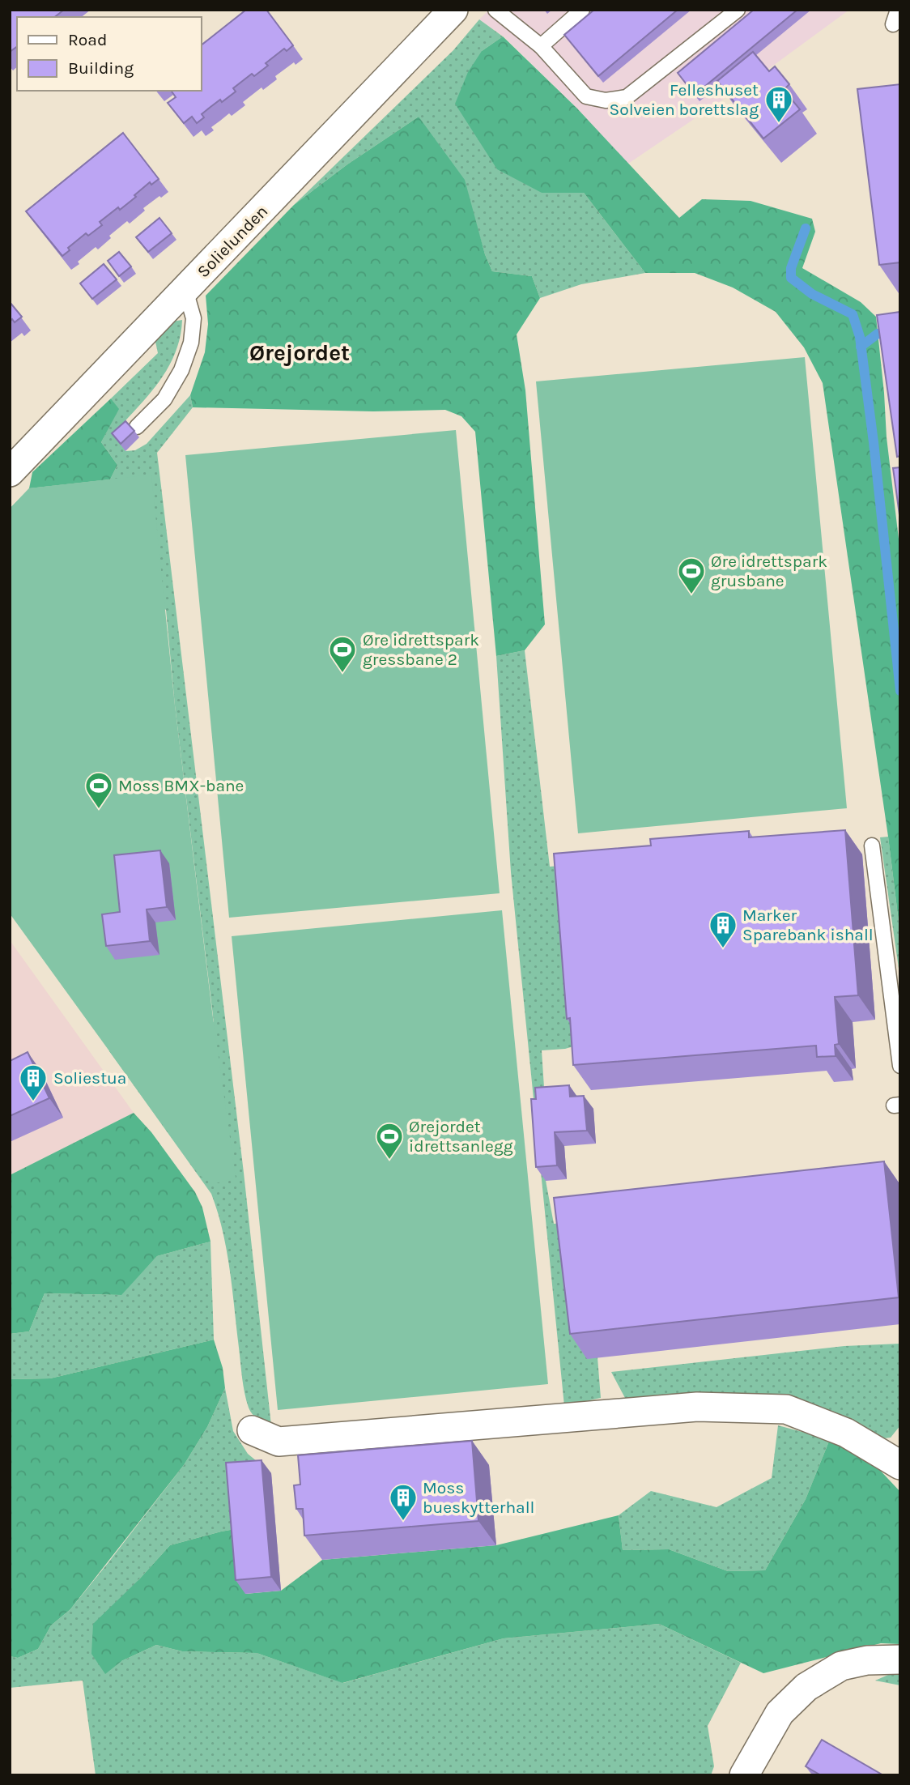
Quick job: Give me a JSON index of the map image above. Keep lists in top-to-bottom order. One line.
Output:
{"streets":{"street":["Solielunden"]},"districts":["Ørejordet"],"places":{"building":["Felleshuset Solveien borettslag","Marker Sparebank ishall","Soliestua","Moss bueskytterhall"],"sports":["Øre idrettspark grusbane","Øre idrettspark gressbane 2","Moss BMX-bane","Ørejordet idrettsanlegg"]},"legend":["Road","Building"]}
